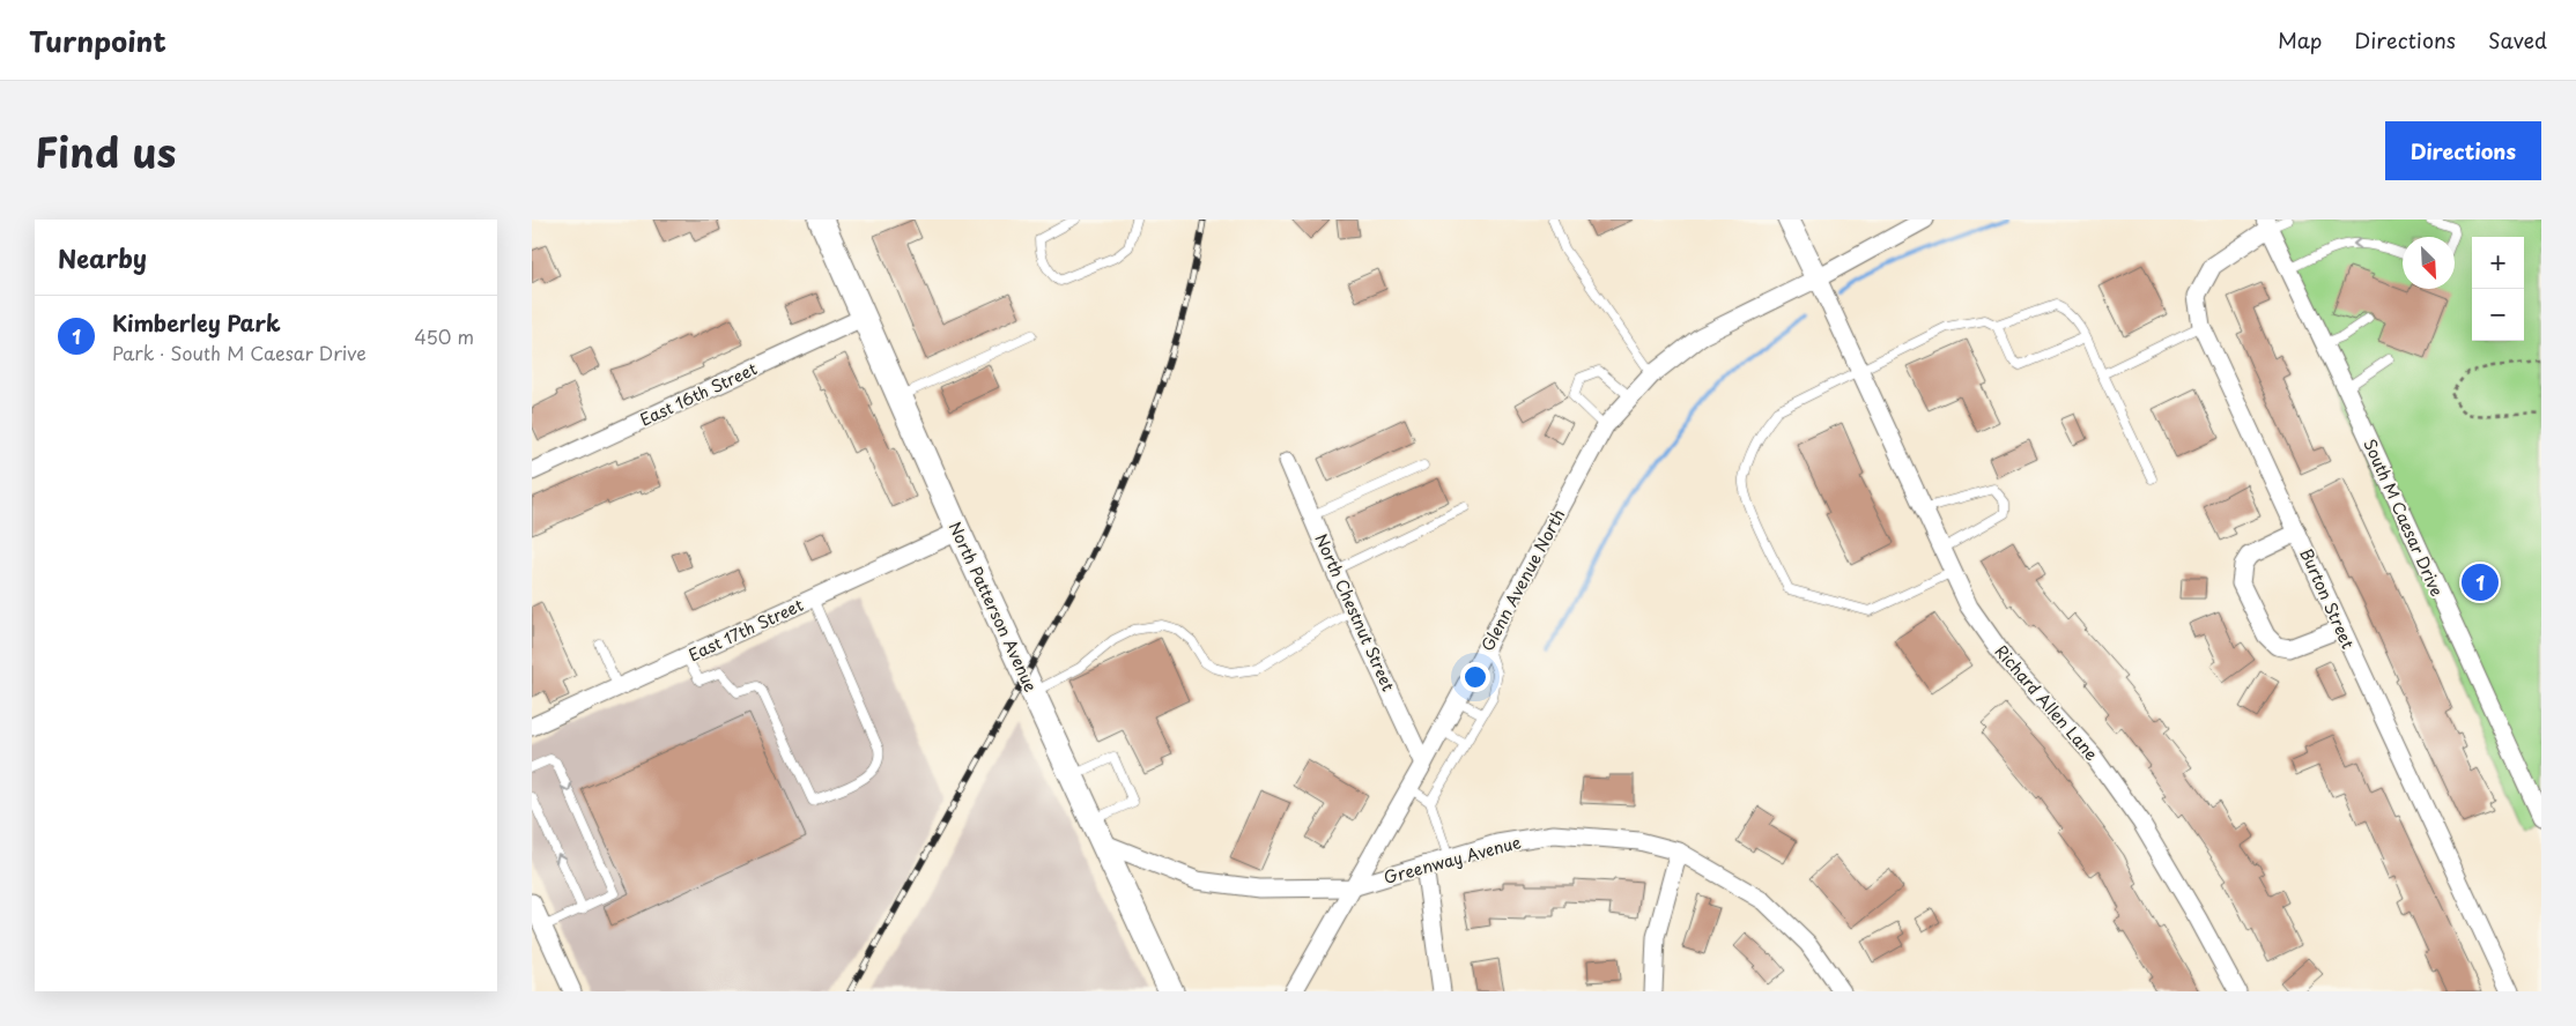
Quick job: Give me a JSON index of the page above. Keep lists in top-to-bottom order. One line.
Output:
{"streets":{"main road":["North Patterson Avenue"],"street":["East 16th Street","South M Caesar Drive","Glenn Avenue North","Burton Street","North Chestnut Street","East 17th Street","Richard Allen Lane","Greenway Avenue"]},"crossings":[["East 16th Street","North Patterson Avenue"],["South M Caesar Drive","Burton Street"],["Glenn Avenue North","North Chestnut Street"],["Glenn Avenue North","Richard Allen Lane"],["Glenn Avenue North","Greenway Avenue"],["North Patterson Avenue","East 17th Street"],["North Patterson Avenue","Greenway Avenue"]],"north":"bottom right","page":{"header":"Turnpoint","nav":["Map","Directions","Saved"],"title":"Find us","buttons":"Directions","heading":"Nearby","map_buttons":["+","−"],"list":[{"mark":"1","name":"Kimberley Park","note":"Park · South M Caesar Drive","value":"450 m"}],"pins":"1"}}
